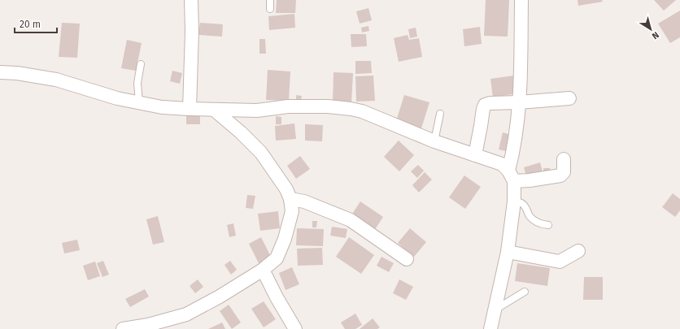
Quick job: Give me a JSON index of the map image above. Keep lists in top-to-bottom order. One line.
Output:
{"scale_bar":"20 m","north":"bottom right"}
